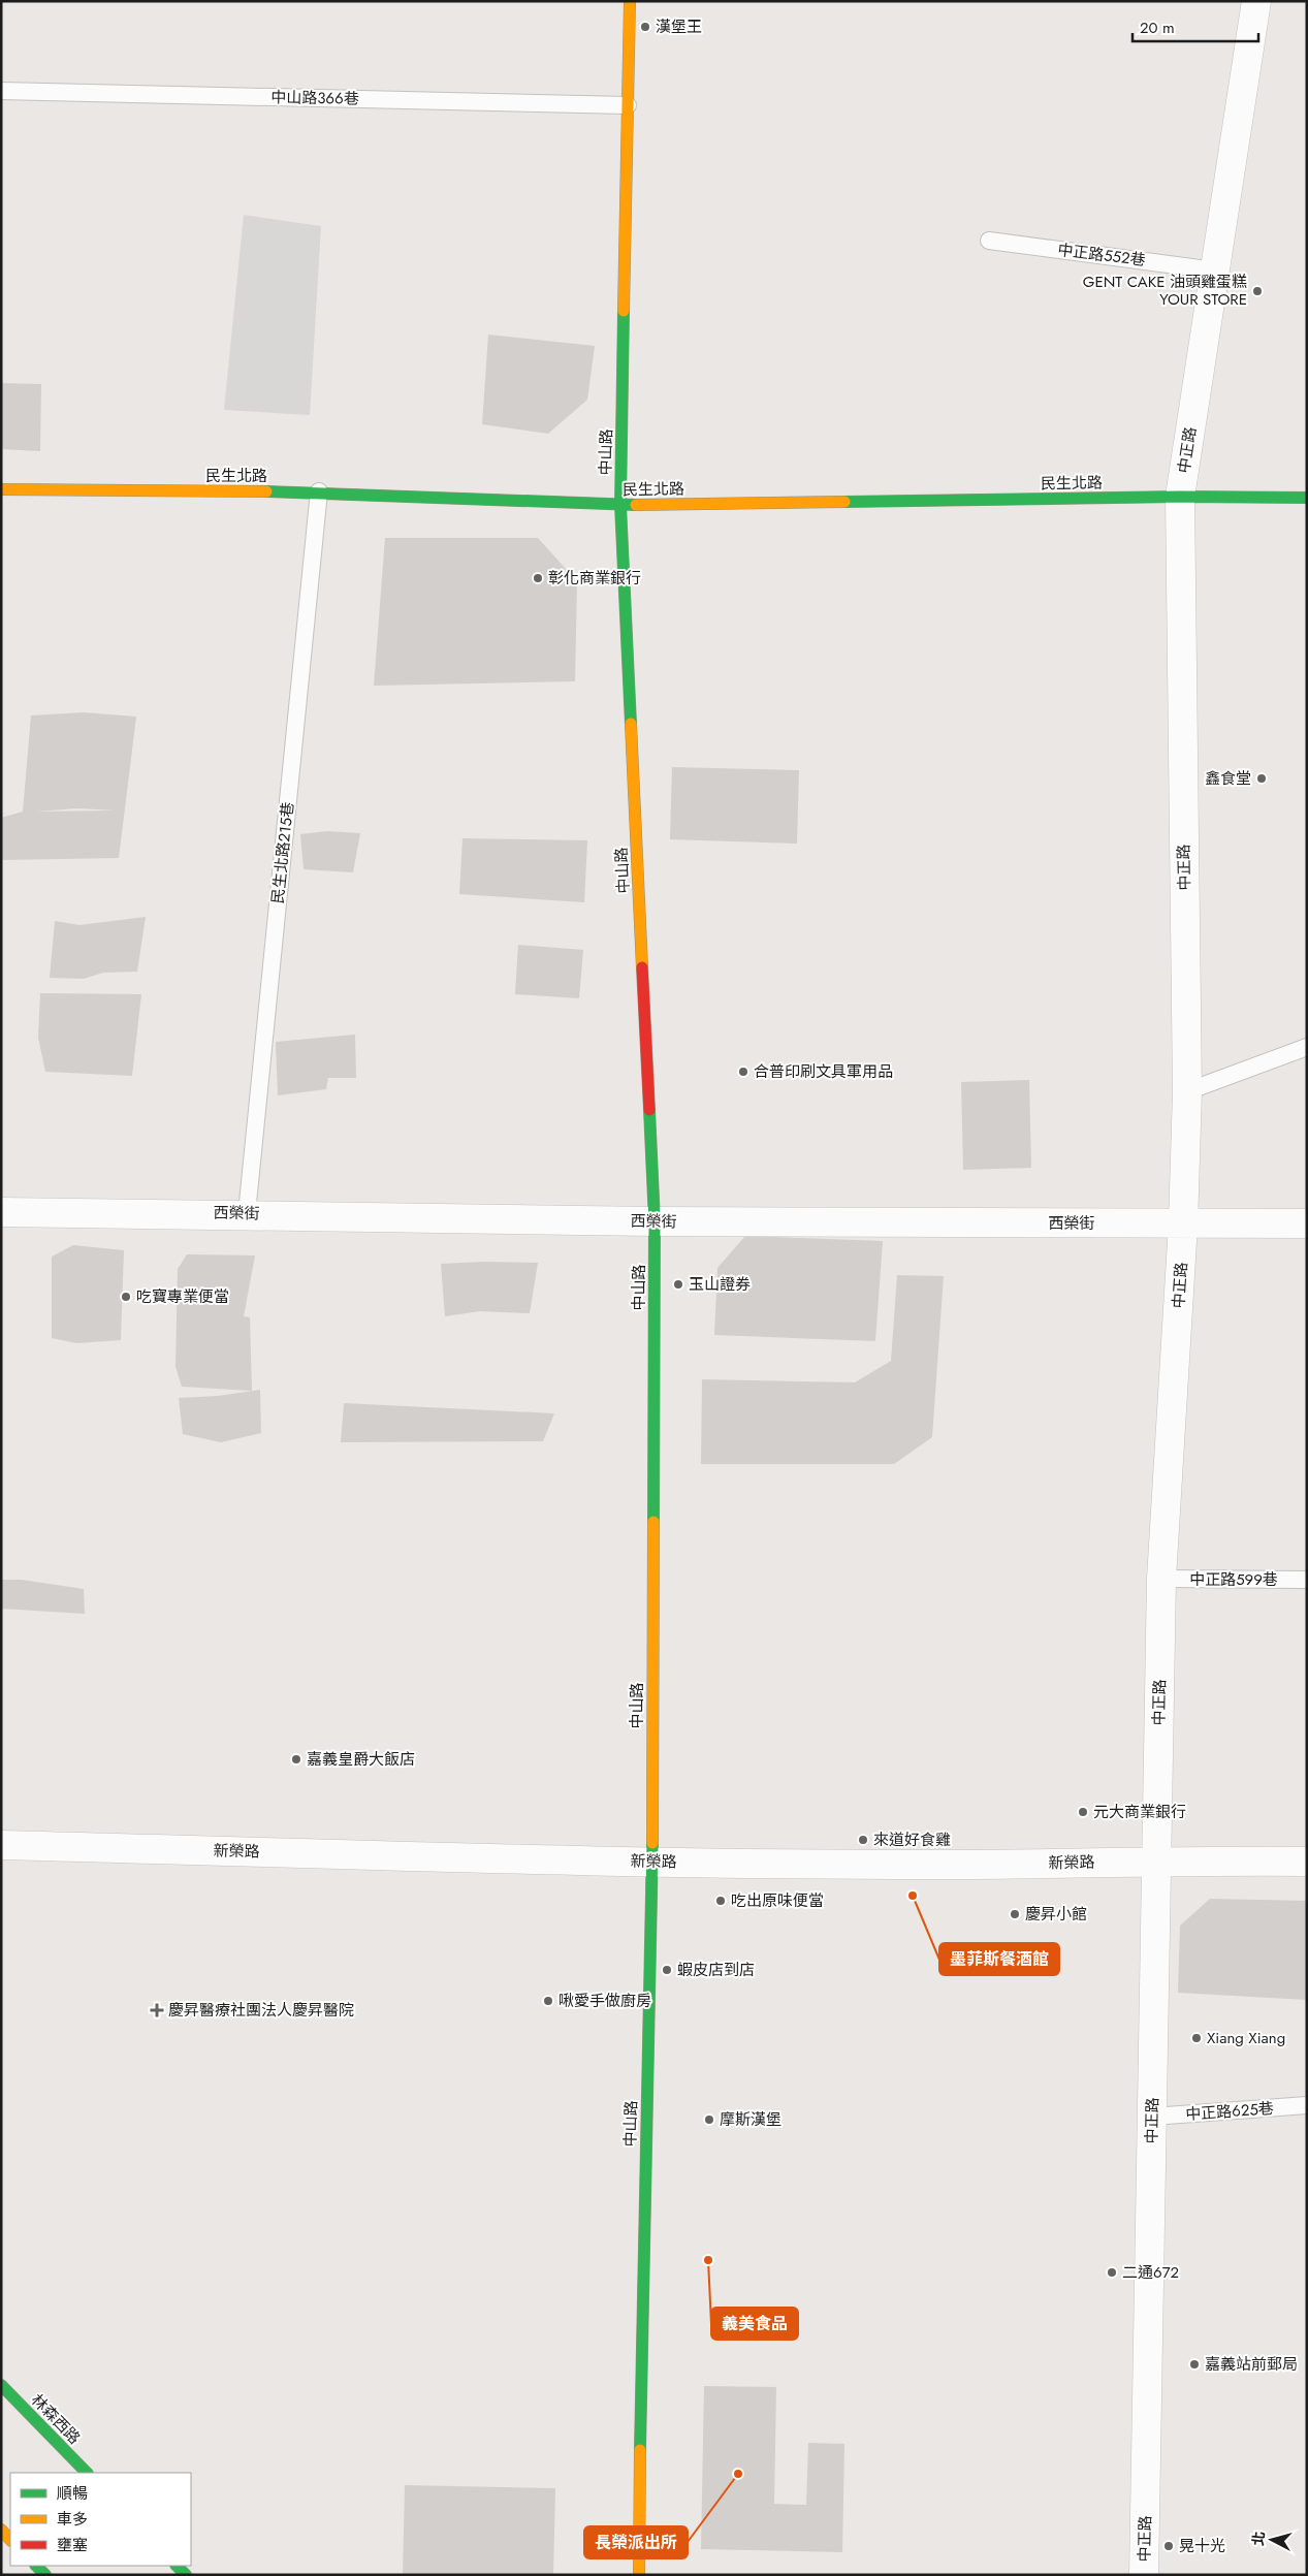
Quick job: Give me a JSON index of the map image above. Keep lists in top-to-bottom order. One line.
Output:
{"streets":{"street":["中正路","中山路","民生北路","西榮街","新榮路","林森西路"],"lane":["中山路366巷","中正路552巷","民生北路215巷","中正路599巷","中正路625巷"]},"crossings":[["中山路366巷","中山路"],["中正路552巷","中正路"],["中正路","民生北路"],["中正路","西榮街"],["中正路","中正路599巷"],["中正路","新榮路"],["中正路","中正路625巷"],["中山路","民生北路"],["中山路","西榮街"],["中山路","新榮路"],["民生北路","民生北路215巷"],["民生北路215巷","西榮街"]],"places":{"other":["漢堡王","GENT CAKE 油頭雞蛋糕 YOUR STORE","彰化商業銀行","鑫食堂","合普印刷文具軍用品","玉山證券","吃寶專業便當","嘉義皇爵大飯店","元大商業銀行","來道好食雞","墨菲斯餐酒館","吃出原味便當","慶昇小館","蝦皮店到店","啾愛手做廚房","Xiang Xiang","摩斯漢堡","義美食品","二通672","嘉義站前郵局","長榮派出所","晃十光"],"health":["慶昇醫療社團法人慶昇醫院"]},"legend":["順暢","車多","壅塞"],"scale_bar":"20 m","north":"left"}
